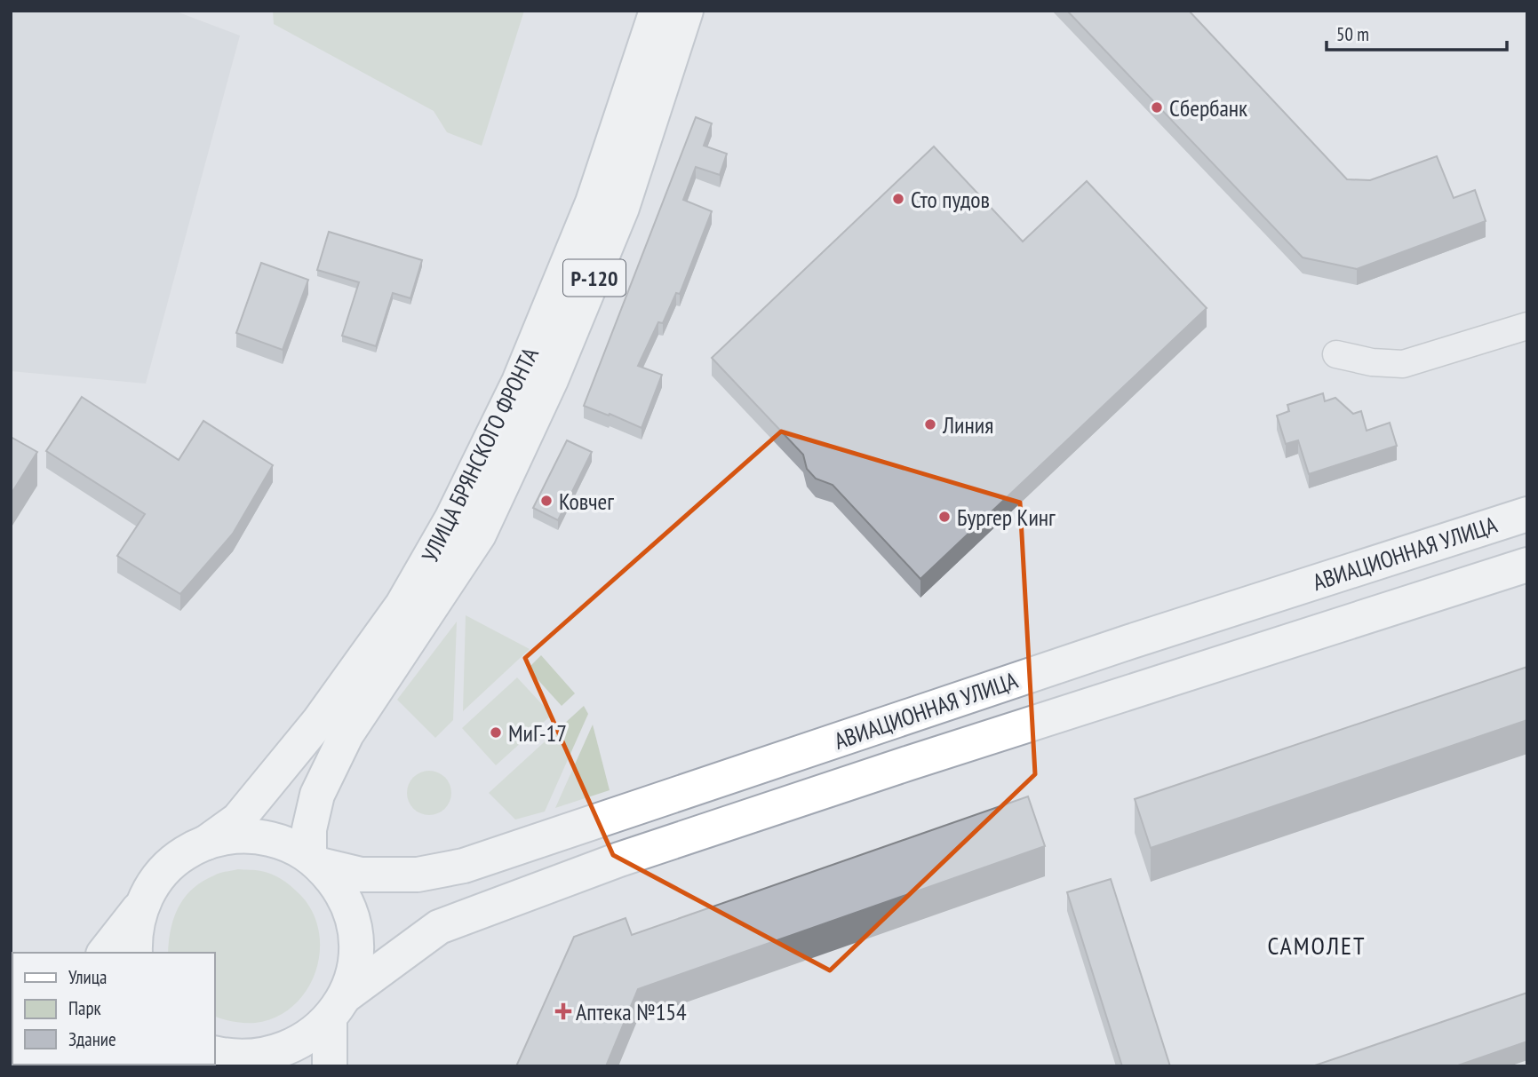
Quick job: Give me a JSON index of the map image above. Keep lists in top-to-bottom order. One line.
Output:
{"streets":{"main road":["Р-120","УЛИЦА БРЯНСКОГО ФРОНТА","АВИАЦИОННАЯ УЛИЦА"]},"crossings":[["УЛИЦА БРЯНСКОГО ФРОНТА","АВИАЦИОННАЯ УЛИЦА"]],"districts":["САМОЛЕТ"],"places":{"other":["Сбербанк","Сто пудов","Линия","Ковчег","Бургер Кинг","МиГ-17"],"health":["Аптека №154"]},"legend":["Улица","Парк","Здание"],"scale_bar":"50 m"}
